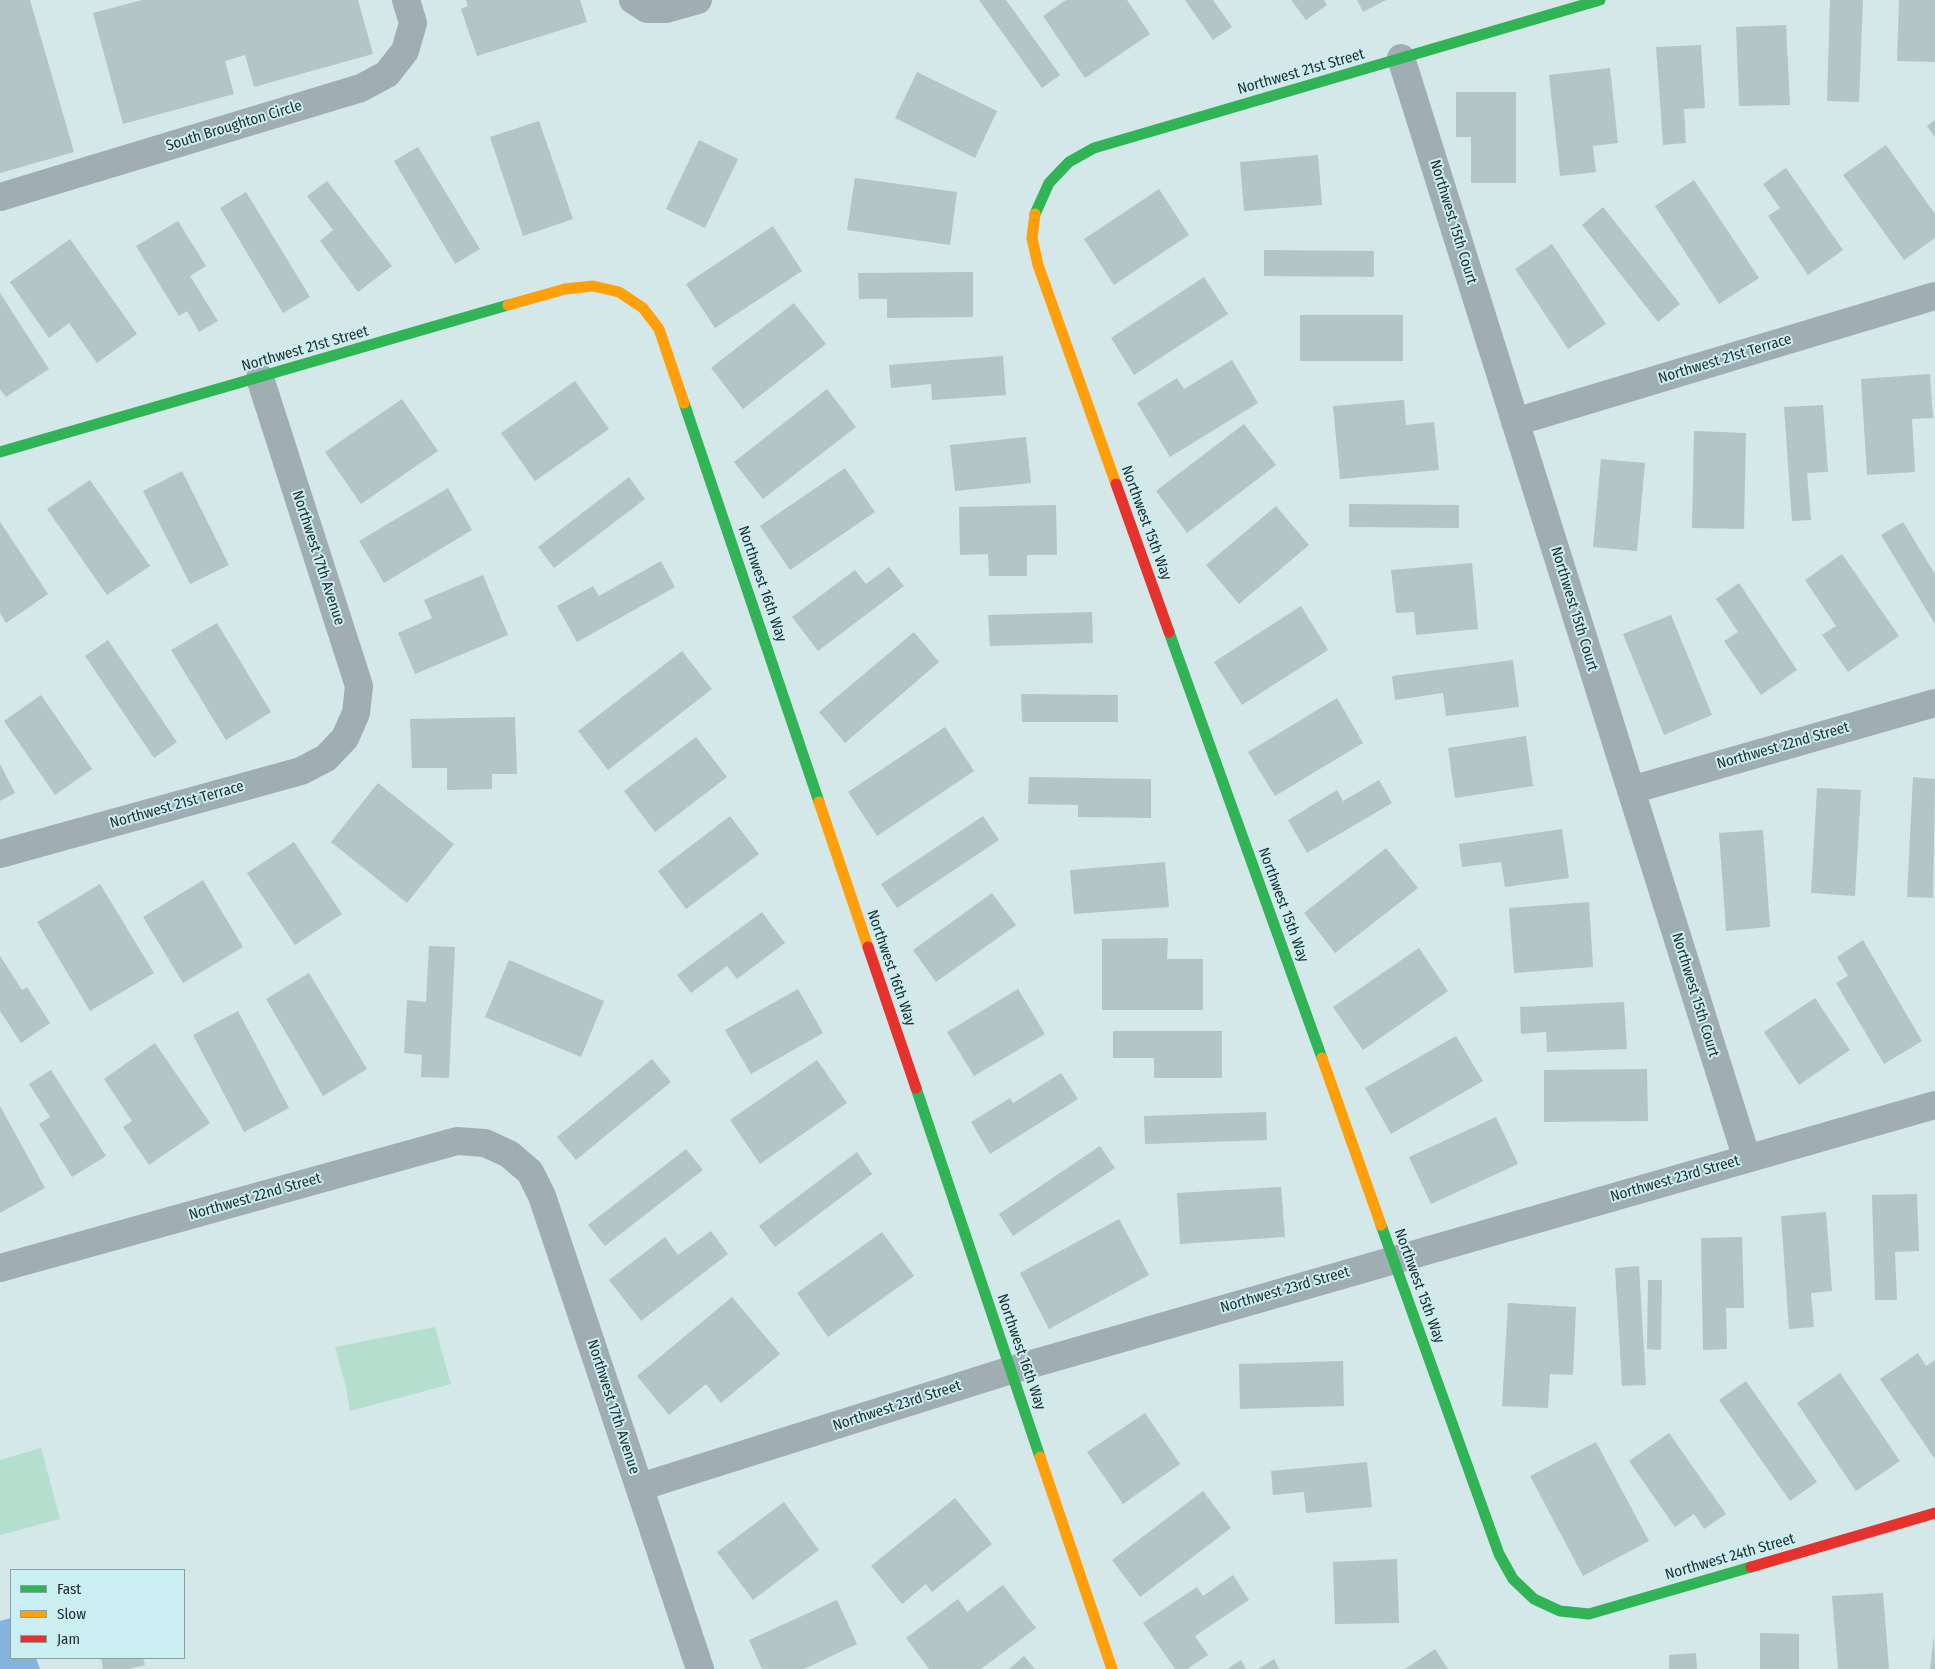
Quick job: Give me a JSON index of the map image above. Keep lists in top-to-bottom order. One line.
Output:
{"streets":{"street":["Northwest 21st Street","South Broughton Circle","Northwest 15th Court","Northwest 21st Terrace","Northwest 15th Way","Northwest 17th Avenue","Northwest 16th Way","Northwest 22nd Street","Northwest 23rd Street","Northwest 24th Street"]},"crossings":[["Northwest 21st Street","Northwest 15th Court"],["Northwest 21st Street","Northwest 15th Way"],["Northwest 21st Street","Northwest 17th Avenue"],["Northwest 21st Street","Northwest 16th Way"],["Northwest 15th Court","Northwest 21st Terrace"],["Northwest 15th Court","Northwest 22nd Street"],["Northwest 15th Court","Northwest 23rd Street"],["Northwest 21st Terrace","Northwest 17th Avenue"],["Northwest 15th Way","Northwest 23rd Street"],["Northwest 15th Way","Northwest 24th Street"],["Northwest 17th Avenue","Northwest 22nd Street"],["Northwest 17th Avenue","Northwest 23rd Street"],["Northwest 16th Way","Northwest 23rd Street"]],"legend":["Fast","Slow","Jam"]}
